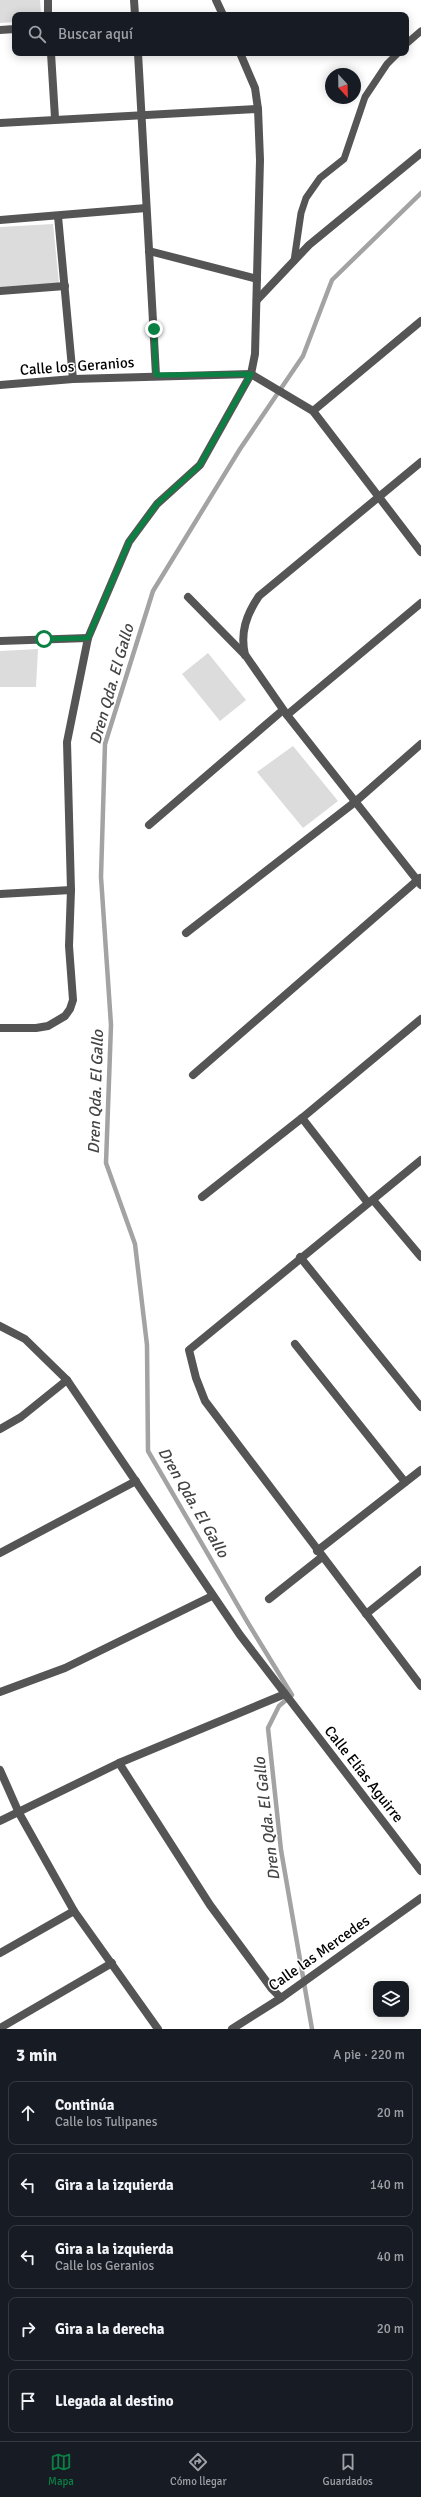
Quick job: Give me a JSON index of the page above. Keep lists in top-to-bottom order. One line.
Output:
{"streets":{"street":["Calle los Geranios","Calle Elías Aguirre","Calle las Mercedes"]},"water":["Dren Qda. El Gallo"],"north":"bottom","page":{"search":"Buscar aquí","heading":["3 min","A pie · 220 m"],"list":[["Continúa","Calle los Tulipanes","20 m"],["Gira a la izquierda","140 m"],["Gira a la izquierda","Calle los Geranios","40 m"],["Gira a la derecha","20 m"],"Llegada al destino"],"nav":["Mapa","Cómo llegar","Guardados"]}}
